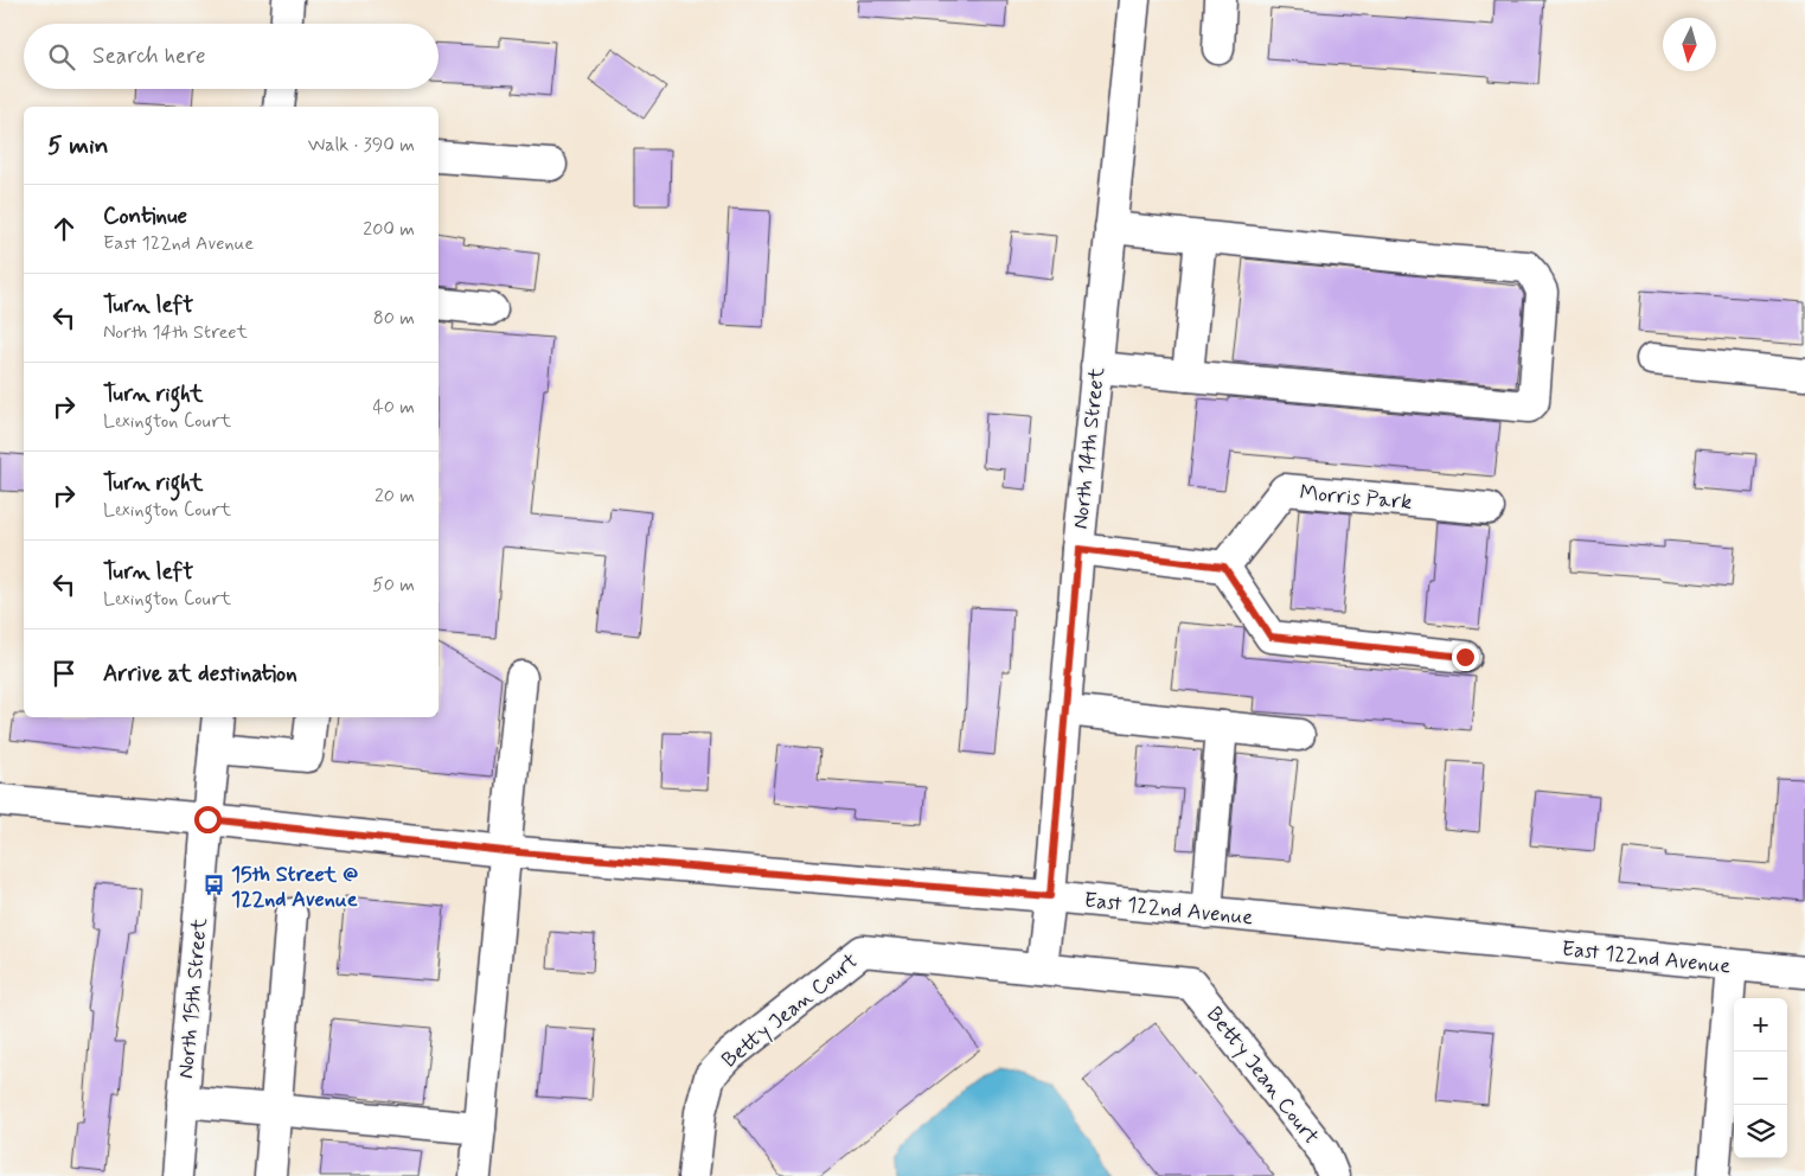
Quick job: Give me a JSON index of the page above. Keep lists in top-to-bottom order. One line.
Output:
{"streets":{"street":["North 14th Street","Morris Park","East 122nd Avenue","North 15th Street","Betty Jean Court"]},"crossings":[["North 14th Street","East 122nd Avenue"],["East 122nd Avenue","North 15th Street"]],"places":{"bus stop":["15th Street @ 122nd Avenue"]},"north":"bottom","page":{"search":"Search here","heading":["5 min","Walk · 390 m"],"list":[["Continue","East 122nd Avenue","200 m"],["Turn left","North 14th Street","80 m"],["Turn right","Lexington Court","40 m"],["Turn right","Lexington Court","20 m"],["Turn left","Lexington Court","50 m"],"Arrive at destination"],"map_buttons":["+","−"]}}
